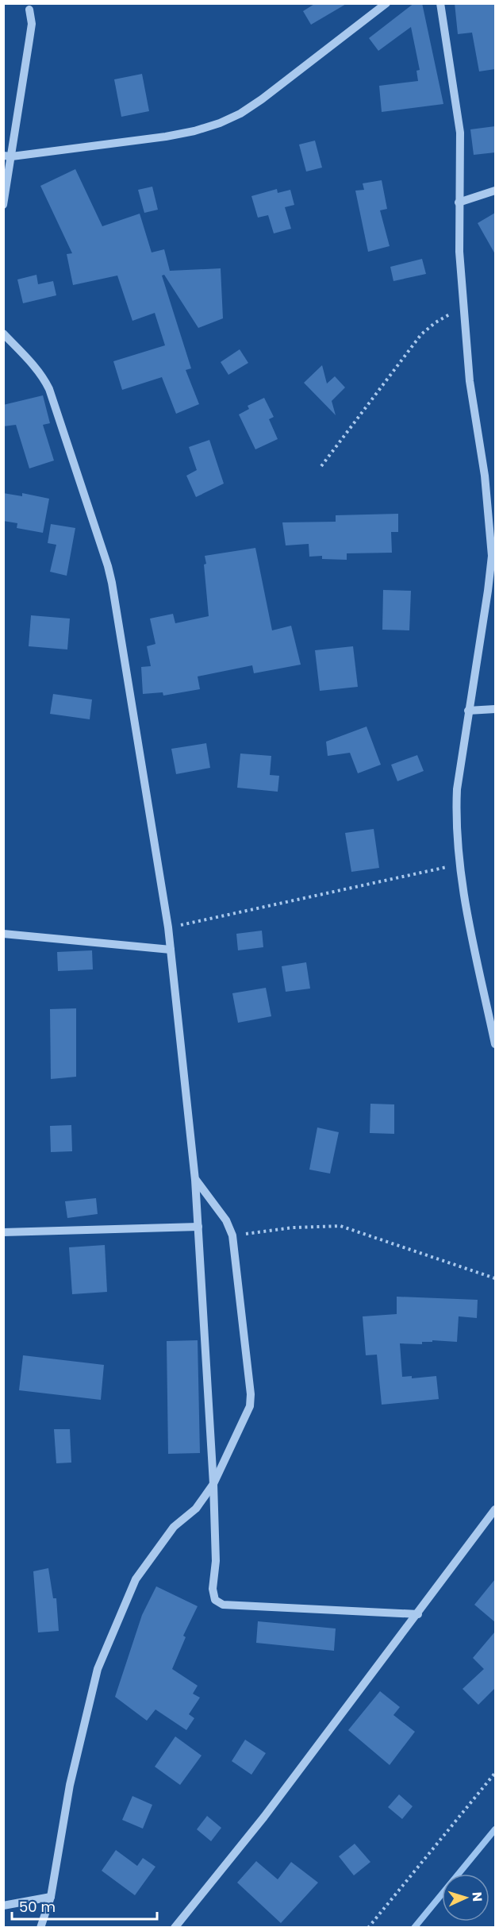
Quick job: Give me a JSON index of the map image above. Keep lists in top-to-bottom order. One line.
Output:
{"scale_bar":"50 m","north":"right"}
